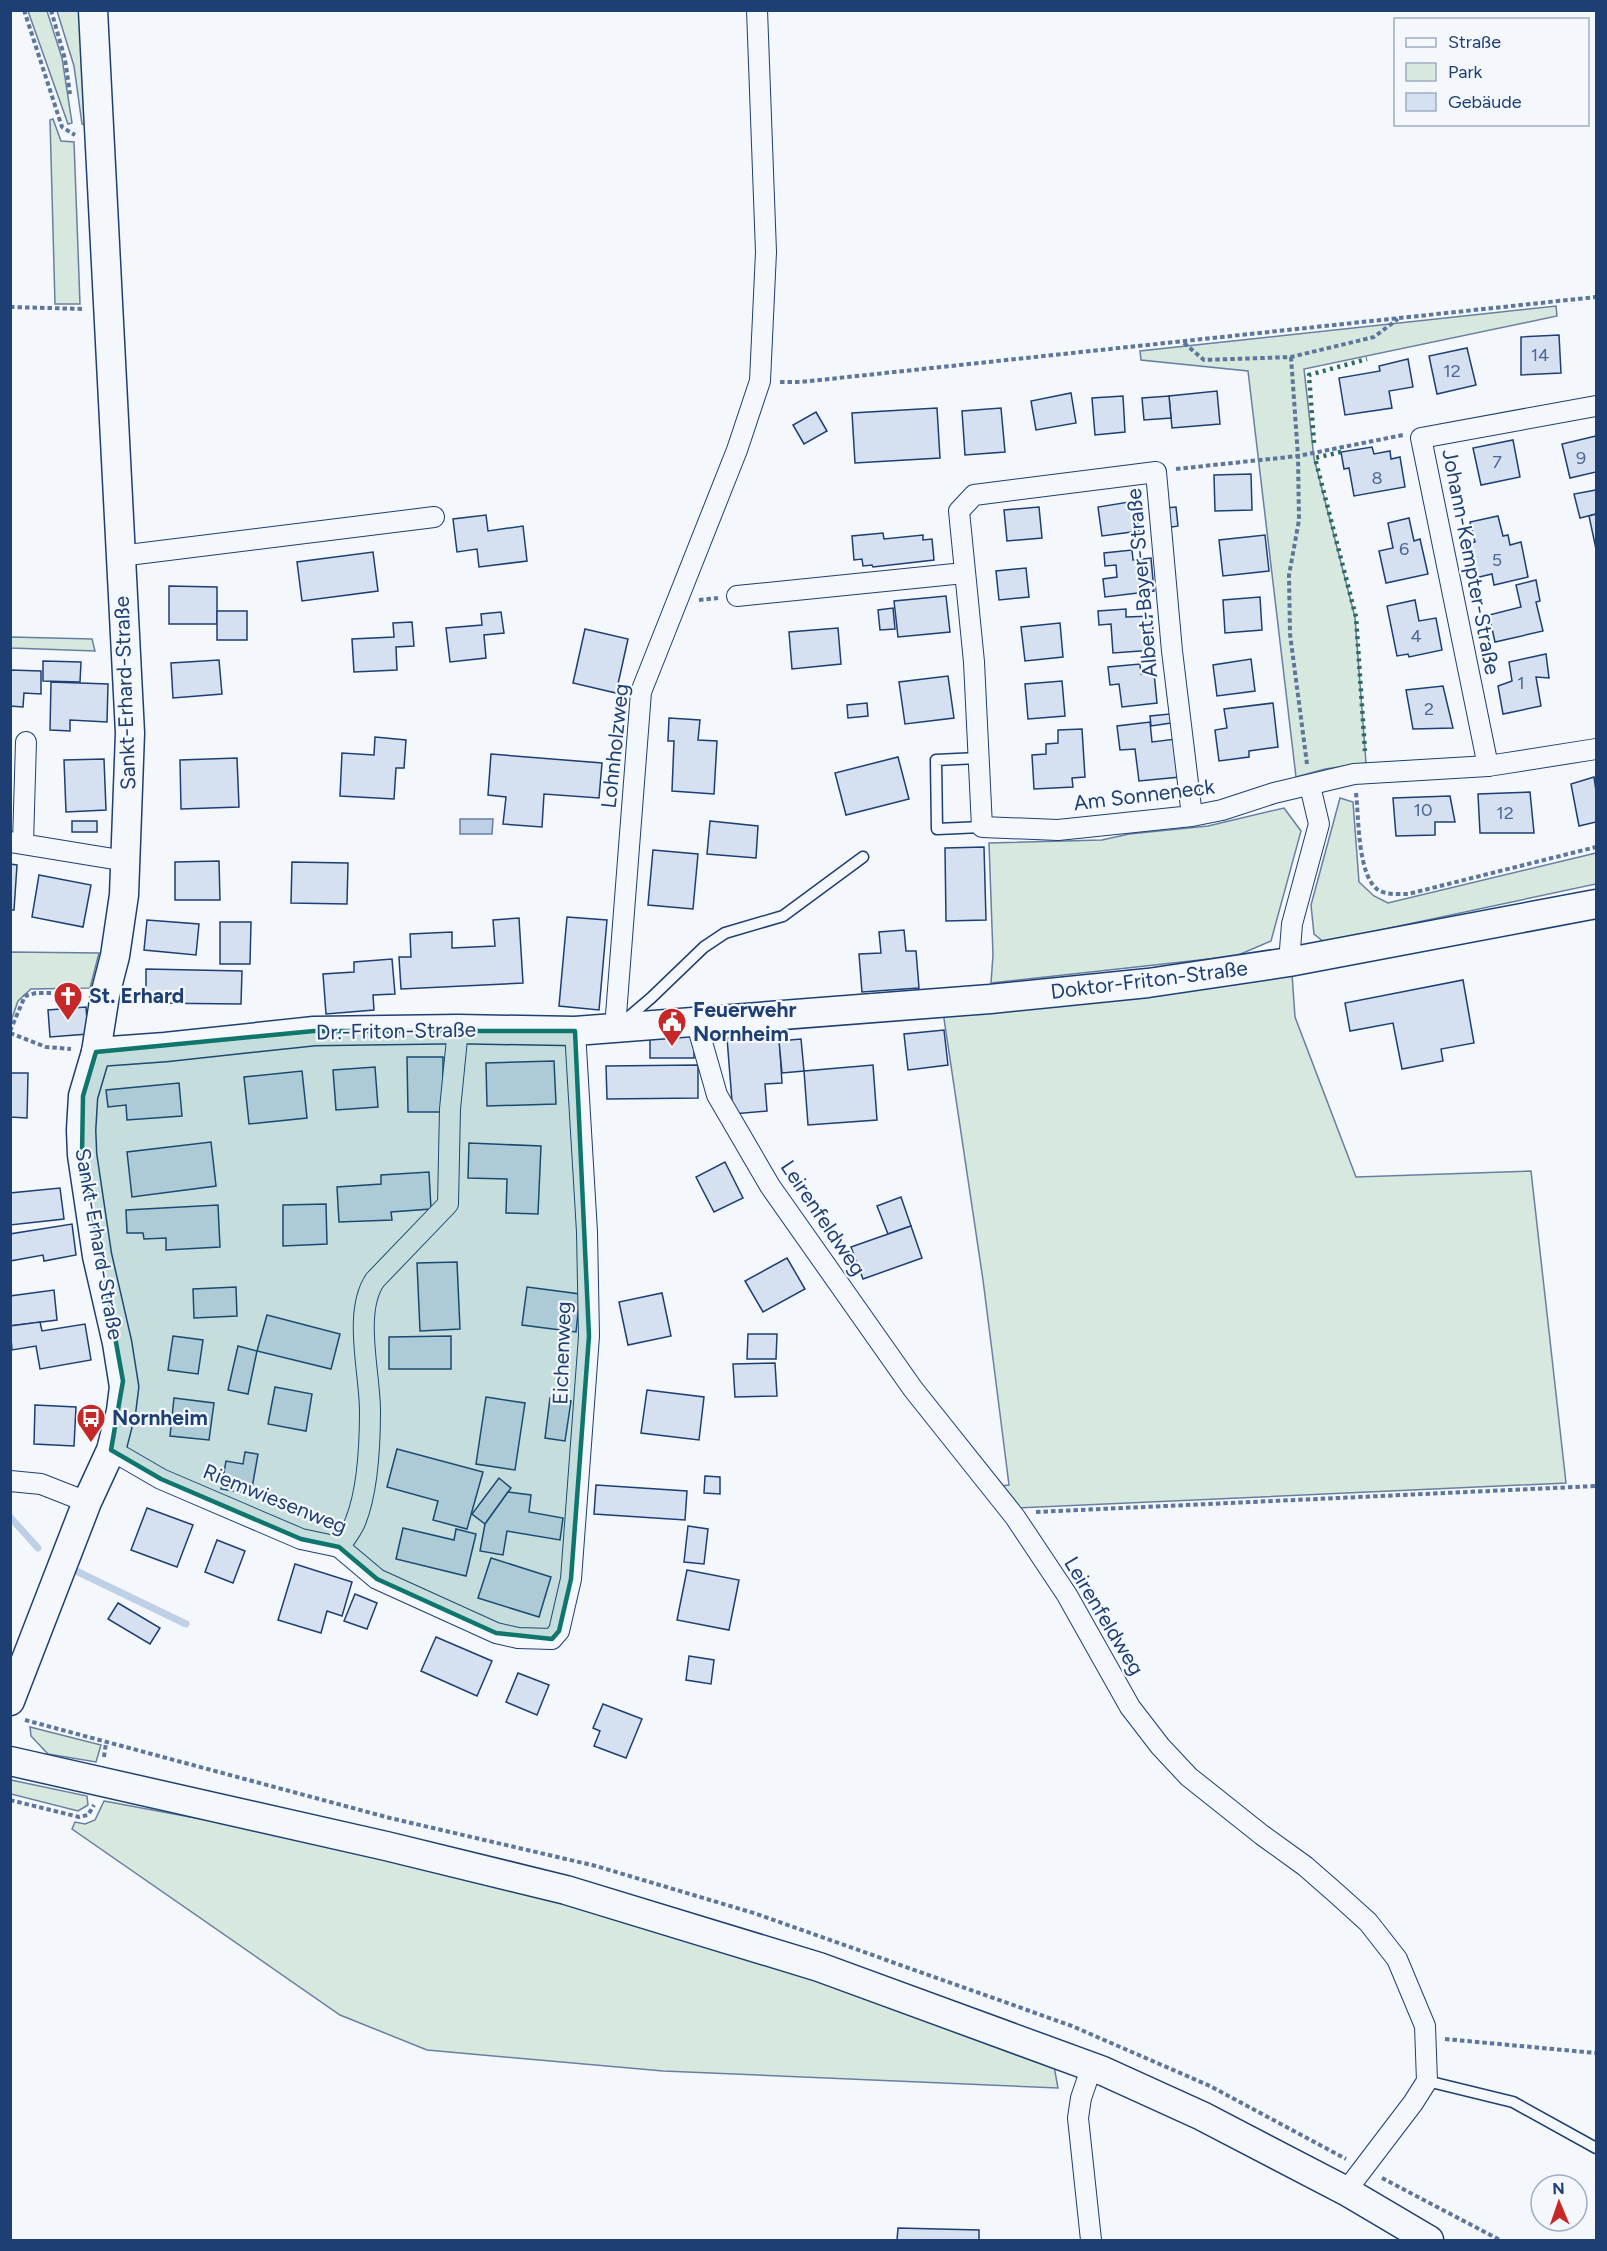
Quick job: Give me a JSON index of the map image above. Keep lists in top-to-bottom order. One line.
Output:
{"streets":{"street":["Johann-Kempter-Straße","Albert-Bayer-Straße","Sankt-Erhard-Straße","Lohnholzweg","Am Sonneneck","Doktor-Friton-Straße","Dr.-Friton-Straße","Leirenfeldweg","Eichenweg","Riemwiesenweg"]},"crossings":[["Johann-Kempter-Straße","Am Sonneneck"],["Albert-Bayer-Straße","Am Sonneneck"],["Sankt-Erhard-Straße","Dr.-Friton-Straße"],["Sankt-Erhard-Straße","Riemwiesenweg"],["Lohnholzweg","Dr.-Friton-Straße"],["Doktor-Friton-Straße","Dr.-Friton-Straße"],["Doktor-Friton-Straße","Leirenfeldweg"],["Dr.-Friton-Straße","Leirenfeldweg"],["Dr.-Friton-Straße","Eichenweg"],["Eichenweg","Riemwiesenweg"]],"places":{"church":["St. Erhard"],"public building":["Feuerwehr Nornheim"],"bus stop":["Nornheim"]},"house_numbers":["14","12","9","7","8","6","5","4","1","2","10","12"],"legend":["Straße","Park","Gebäude"],"north":"top"}
